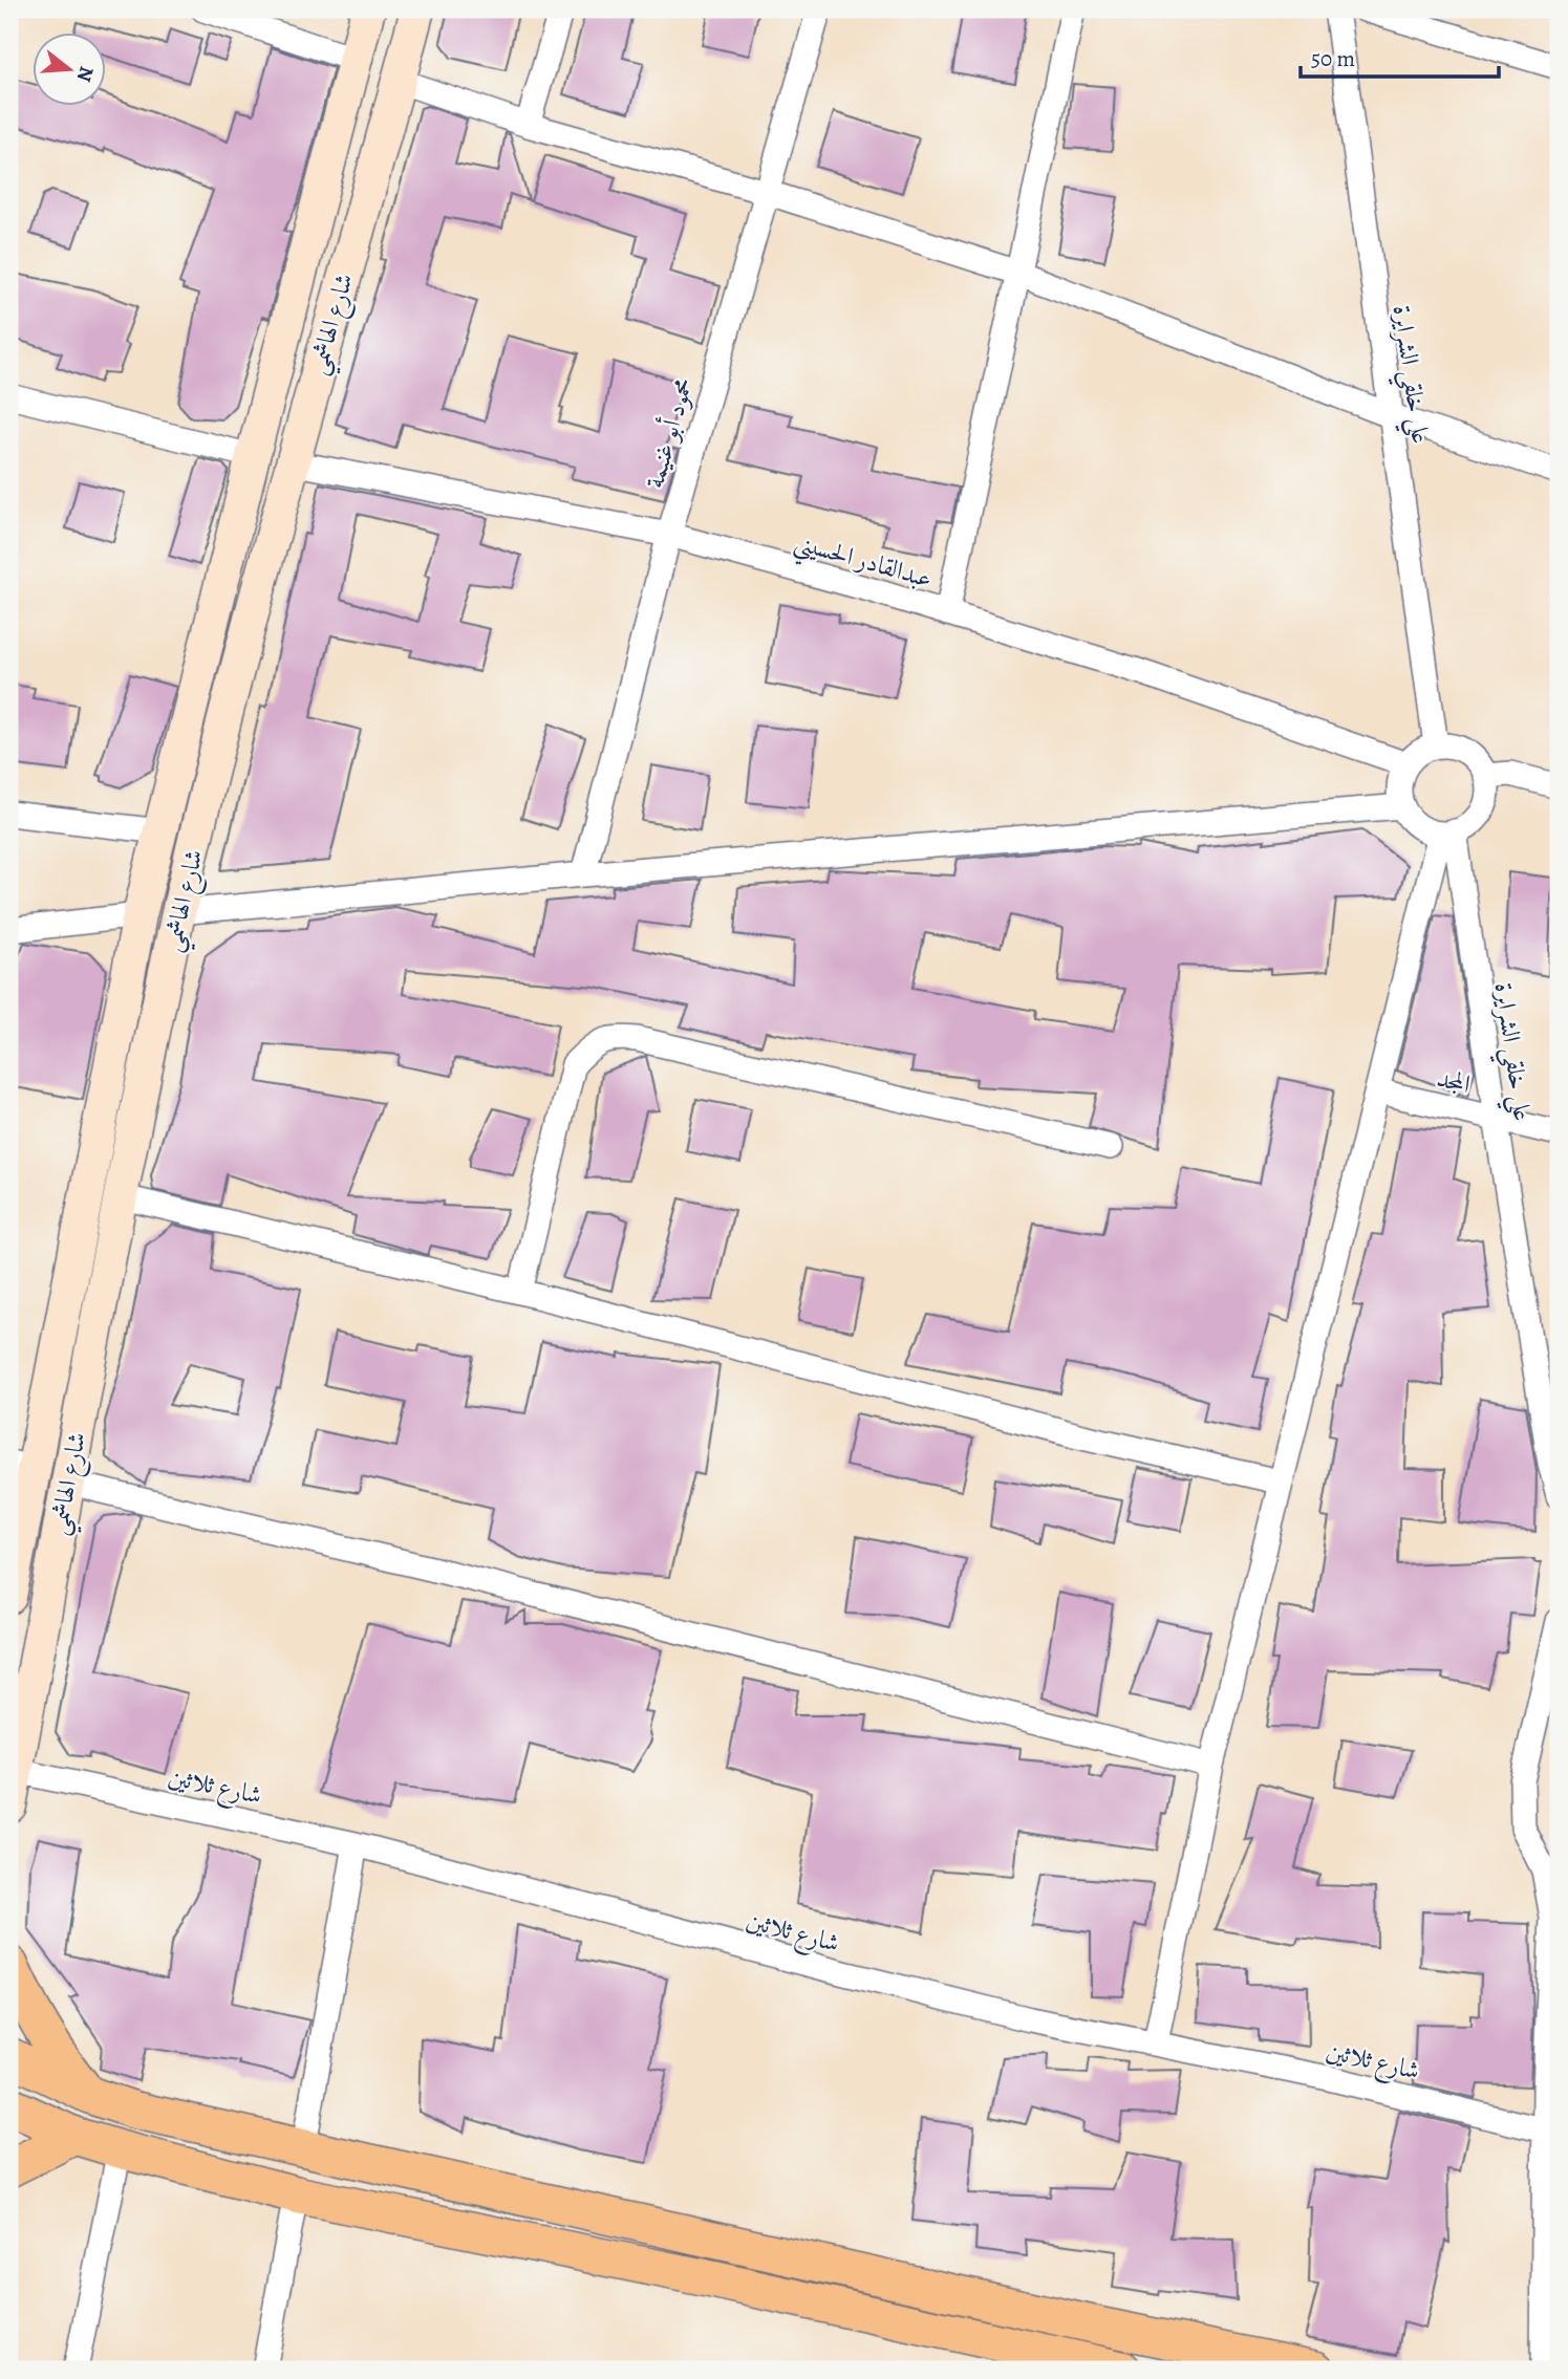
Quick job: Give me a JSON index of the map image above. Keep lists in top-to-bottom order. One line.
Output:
{"streets":{"main road":["شارع الهاشمي"],"street":["علي خلقي الشرايرة","محمود أبو غنيمة","عبدالقادر الحسيني","المجد","شارع ثلاثين"]},"crossings":[["شارع الهاشمي","عبدالقادر الحسيني"],["شارع الهاشمي","شارع ثلاثين"],["علي خلقي الشرايرة","عبدالقادر الحسيني"],["علي خلقي الشرايرة","المجد"],["محمود أبو غنيمة","عبدالقادر الحسيني"]],"scale_bar":"50 m","north":"right"}
